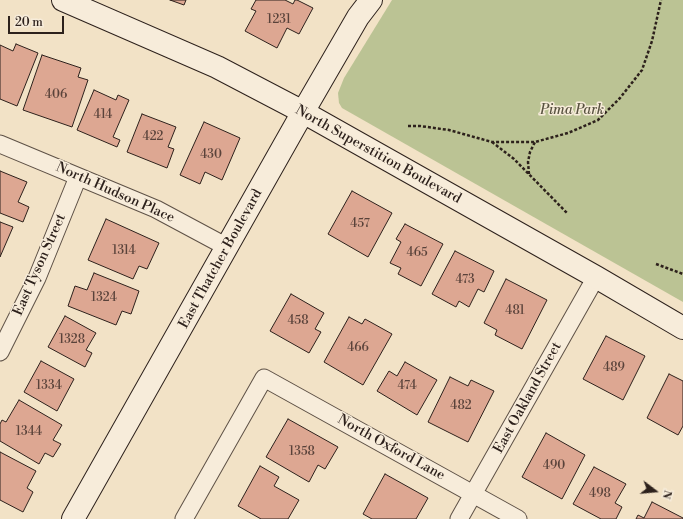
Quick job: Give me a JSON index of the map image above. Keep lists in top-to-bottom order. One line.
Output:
{"streets":{"street":["North Superstition Boulevard","North Hudson Place","East Thatcher Boulevard","East Tyson Street","East Oakland Street","North Oxford Lane"]},"crossings":[["North Superstition Boulevard","East Thatcher Boulevard"],["North Superstition Boulevard","East Oakland Street"],["North Hudson Place","East Thatcher Boulevard"],["North Hudson Place","East Tyson Street"],["East Oakland Street","North Oxford Lane"]],"parks":["Pima Park"],"house_numbers":["1231","406","414","422","430","457","1314","465","473","1324","481","458","1328","466","489","1334","474","482","1344","1358","490","498"],"scale_bar":"20 m","north":"right"}
